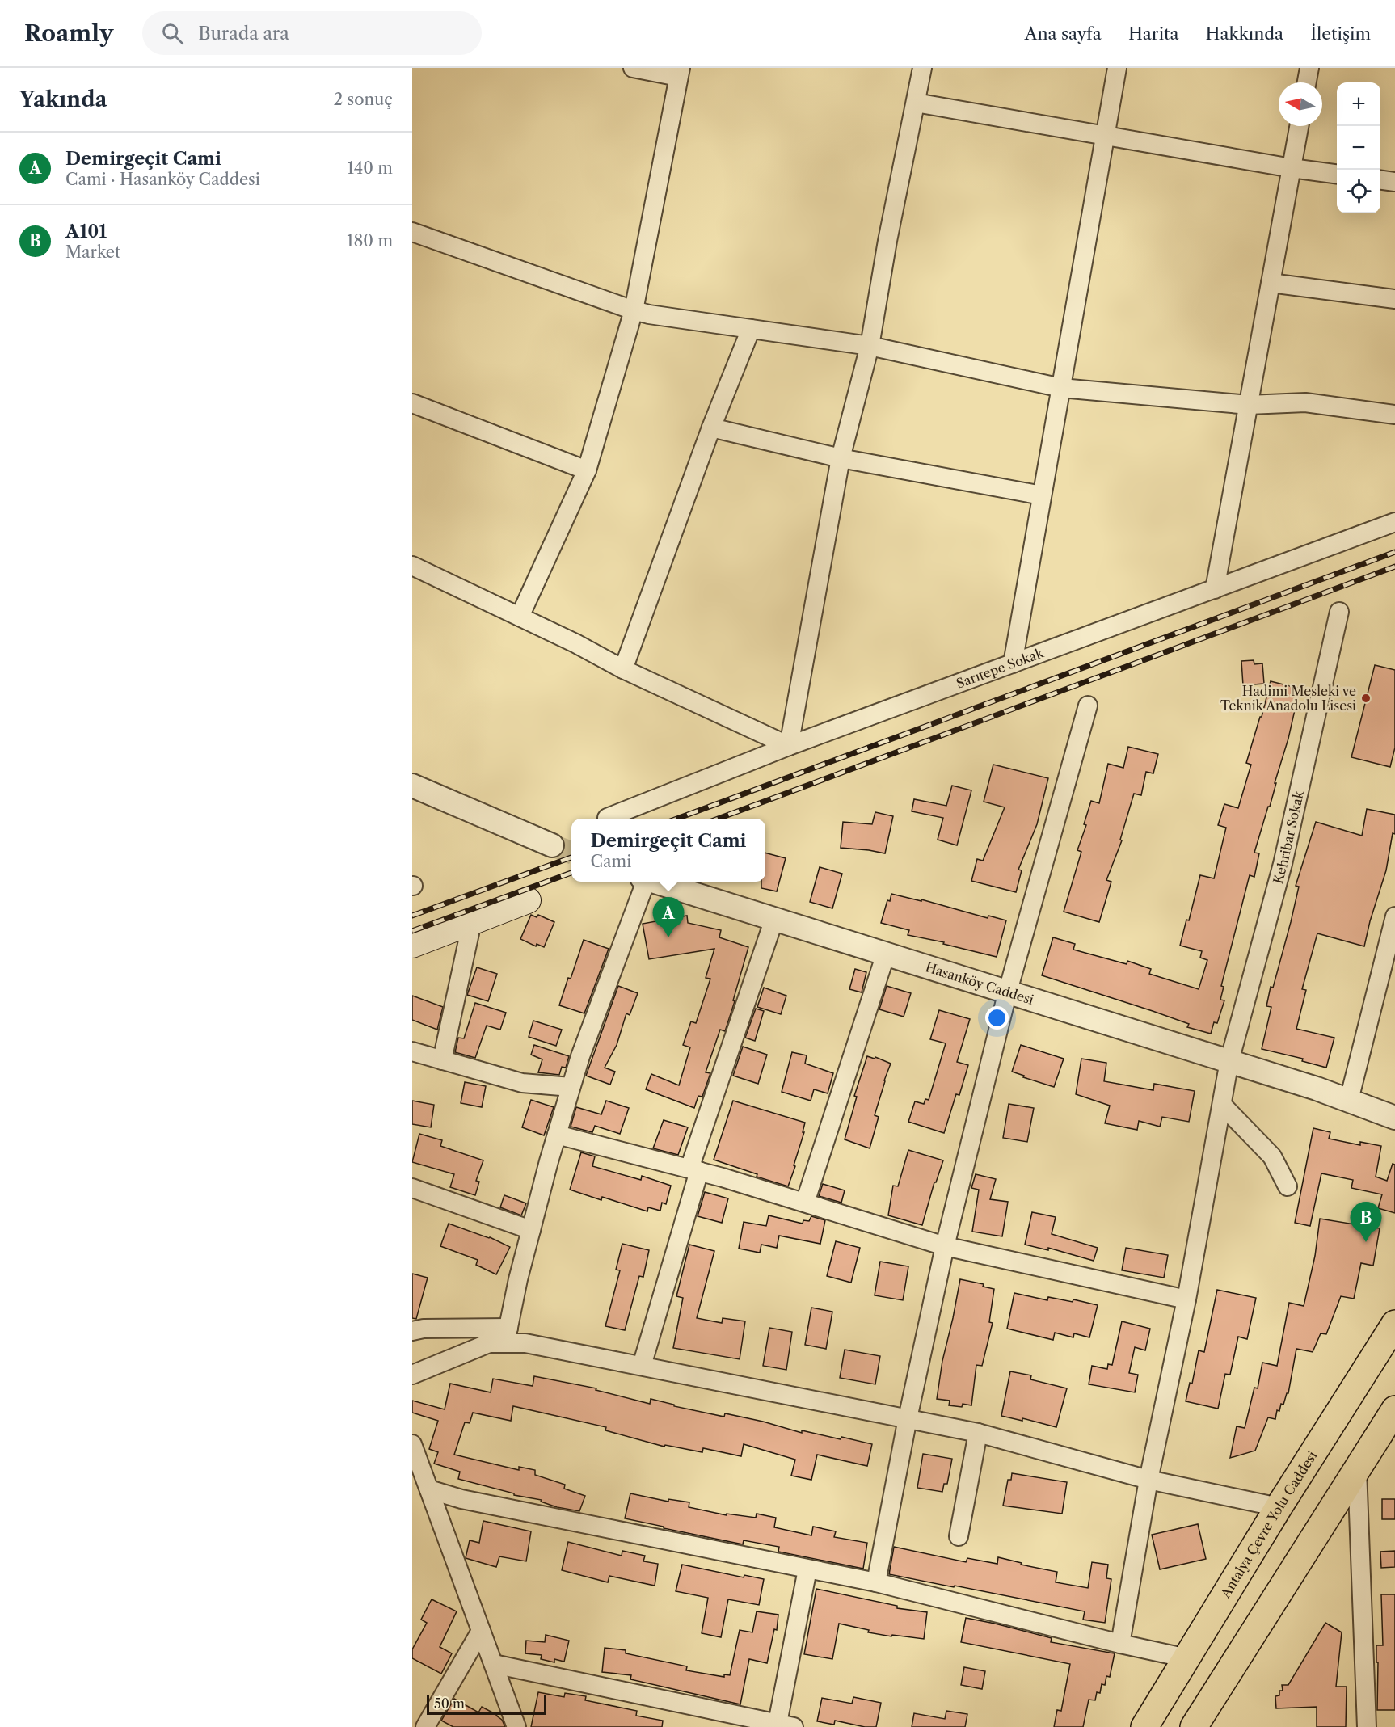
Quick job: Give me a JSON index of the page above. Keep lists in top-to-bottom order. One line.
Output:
{"streets":{"highway":["Antalya Çevre Yolu Caddesi"],"street":["Sarıtepe Sokak","Kehribar Sokak","Hasanköy Caddesi"]},"crossings":[["Kehribar Sokak","Hasanköy Caddesi"]],"places":["Hadimi Mesleki ve Teknik Anadolu Lisesi"],"scale_bar":"50 m","north":"left","page":{"header":"Roamly","search":"Burada ara","nav":["Ana sayfa","Harita","Hakkında","İletişim"],"heading":["Yakında","2 sonuç"],"map_buttons":["+","−"],"list":[{"mark":"A","name":"Demirgeçit Cami","note":"Cami · Hasanköy Caddesi","value":"140 m"},{"mark":"B","name":"A101","note":"Market","value":"180 m"}],"popup":["Demirgeçit Cami","Cami"],"pins":["A","B"],"scale":"50 m"}}
